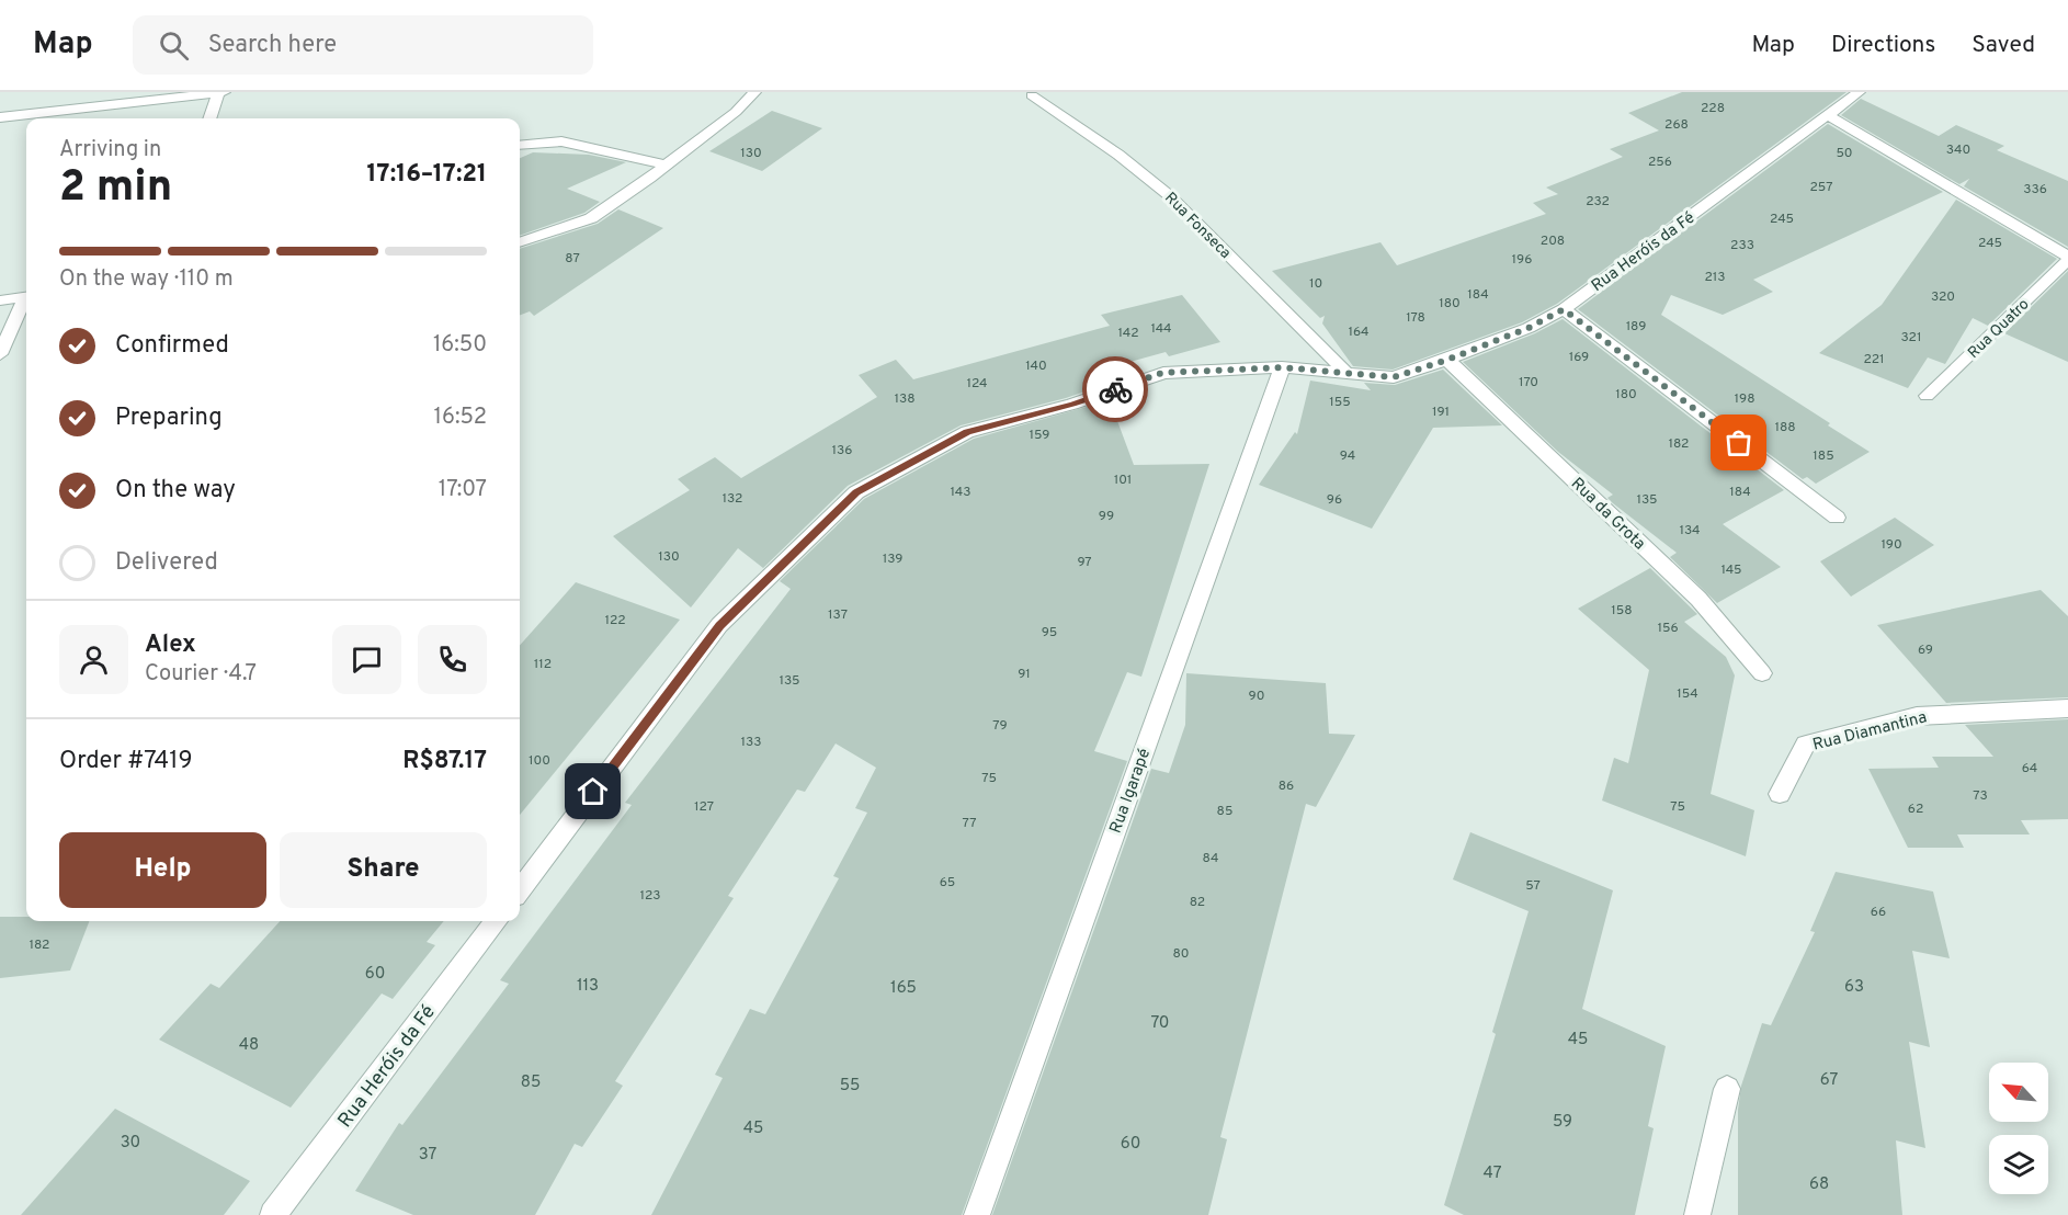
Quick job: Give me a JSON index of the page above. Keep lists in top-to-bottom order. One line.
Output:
{"streets":{"street":["Rua Fonseca","Rua Heróis da Fé","Rua Quatro","Rua da Grota","Rua Diamantina","Rua Igarapé"]},"crossings":[["Rua Fonseca","Rua Heróis da Fé"],["Rua Heróis da Fé","Rua da Grota"],["Rua Heróis da Fé","Rua Igarapé"]],"house_numbers":["228","268","340","130","50","256","257","336","232","245","208","245","233","87","196","213","10","184","320","180","178","189","144","164","142","321","169","221","140","170","124","180","138","198","155","191","188","159","182","136","94","185","101","143","184","132","96","135","99","134","190","130","139","97","145","158","137","122","156","95","69","112","91","135","154","90","79","133","100","64","75","86","73","127","75","62","85","77","84","65","57","123","82","66","182","80","60","113","63","165","70","45","48","67","85","55","59","45","30","60","37","47","68"],"north":"top left","page":{"header":"Map","search":"Search here","nav":["Map","Directions","Saved"],"heading":["2 min","Arriving in","17:16–17:21"],"panel":["Alex","Courier · 4.7","Order #7419","R$87.17"],"bar":"On the way · 110 m","list":[["Confirmed","16:50"],["Preparing","16:52"],["On the way","17:07"],"Delivered"],"buttons":["Help","Share"]}}
